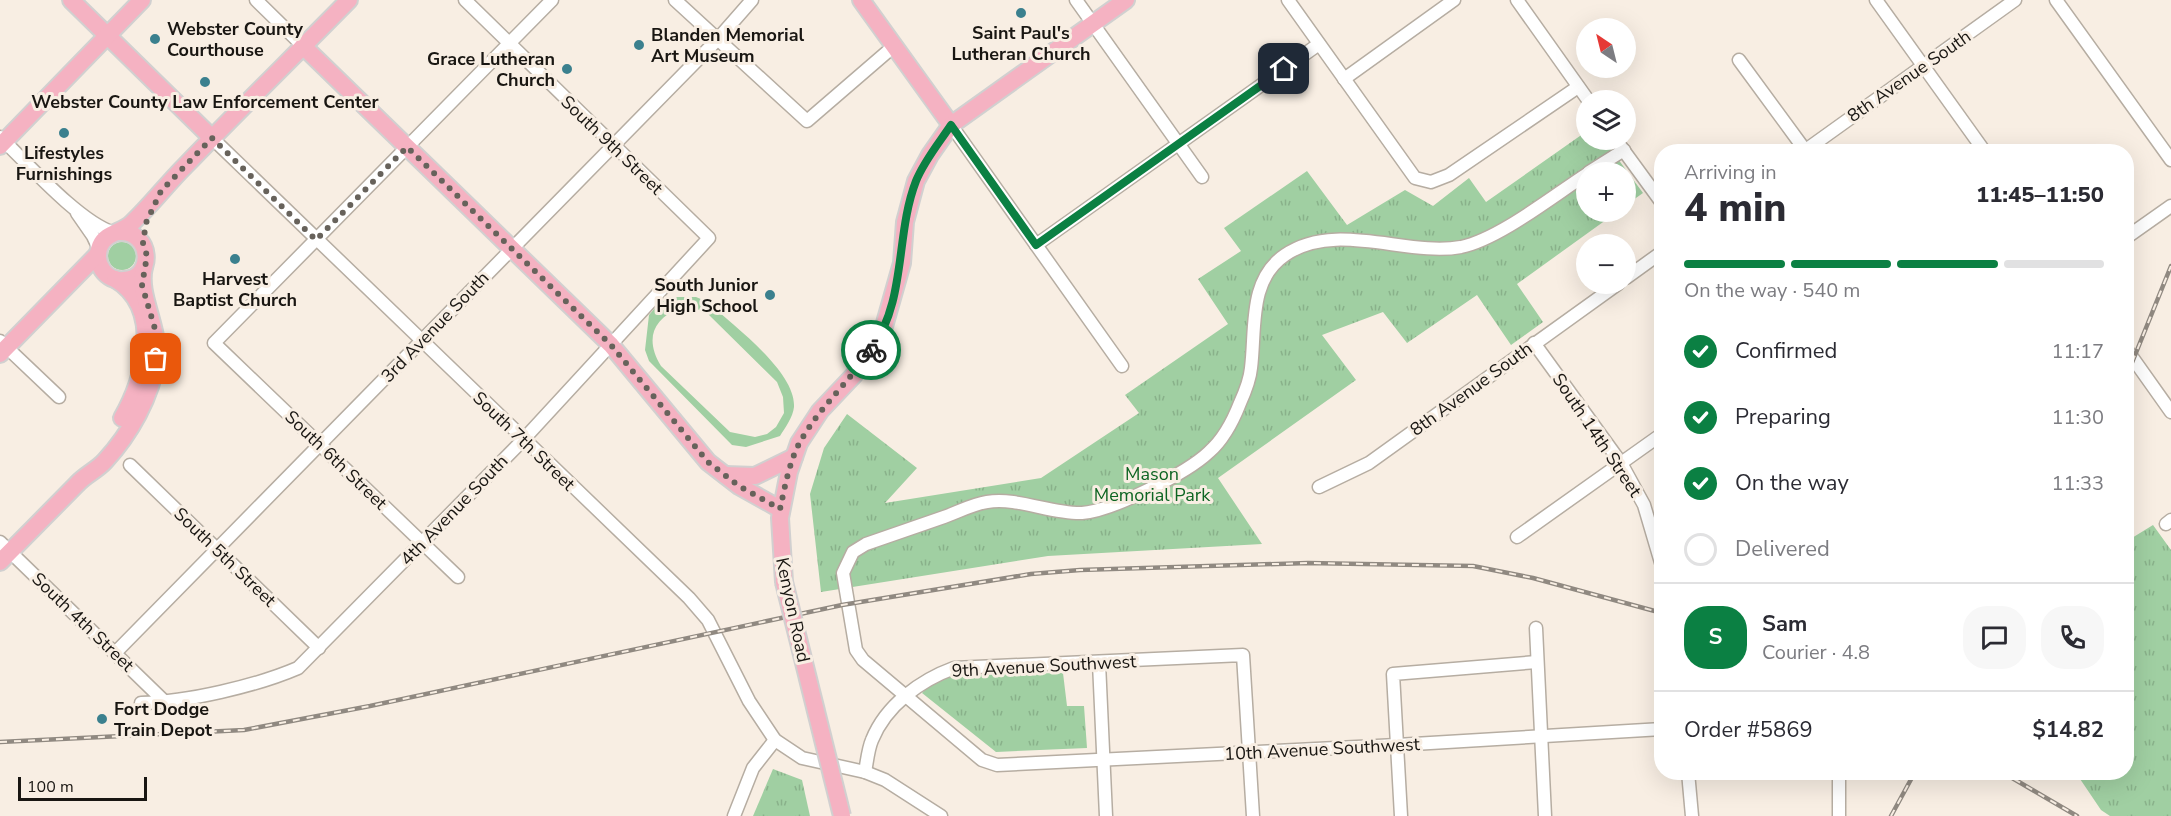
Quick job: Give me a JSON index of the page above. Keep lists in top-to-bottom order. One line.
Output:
{"streets":{"main road":["South 7th Street","Kenyon Road"],"street":["8th Avenue South","South 9th Street","3rd Avenue South","South 14th Street","South 6th Street","4th Avenue South","South 5th Street","South 4th Street","9th Avenue Southwest","10th Avenue Southwest"]},"crossings":[["8th Avenue South","South 14th Street"],["South 9th Street","3rd Avenue South"],["South 9th Street","4th Avenue South"],["3rd Avenue South","South 7th Street"],["3rd Avenue South","South 6th Street"],["3rd Avenue South","South 5th Street"],["3rd Avenue South","South 4th Street"],["South 7th Street","South 6th Street"],["South 7th Street","4th Avenue South"],["South 7th Street","9th Avenue Southwest"],["South 6th Street","4th Avenue South"],["4th Avenue South","South 5th Street"],["4th Avenue South","South 4th Street"],["9th Avenue Southwest","10th Avenue Southwest"]],"parks":["Mason Memorial Park"],"places":["Saint Paul's Lutheran Church","Webster County Courthouse","Blanden Memorial Art Museum","Grace Lutheran Church","Webster County Law Enforcement Center","Lifestyles Furnishings","Harvest Baptist Church","South Junior High School","Fort Dodge Train Depot"],"scale_bar":"100 m","north":"top left","page":{"map_buttons":["+","−"],"heading":["4 min","Arriving in","11:45–11:50"],"panel":["Sam","Courier · 4.8","Order #5869","$14.82"],"bar":"On the way · 540 m","list":[["Confirmed","11:17"],["Preparing","11:30"],["On the way","11:33"],"Delivered"],"round":"S","scale":"100 m"}}
